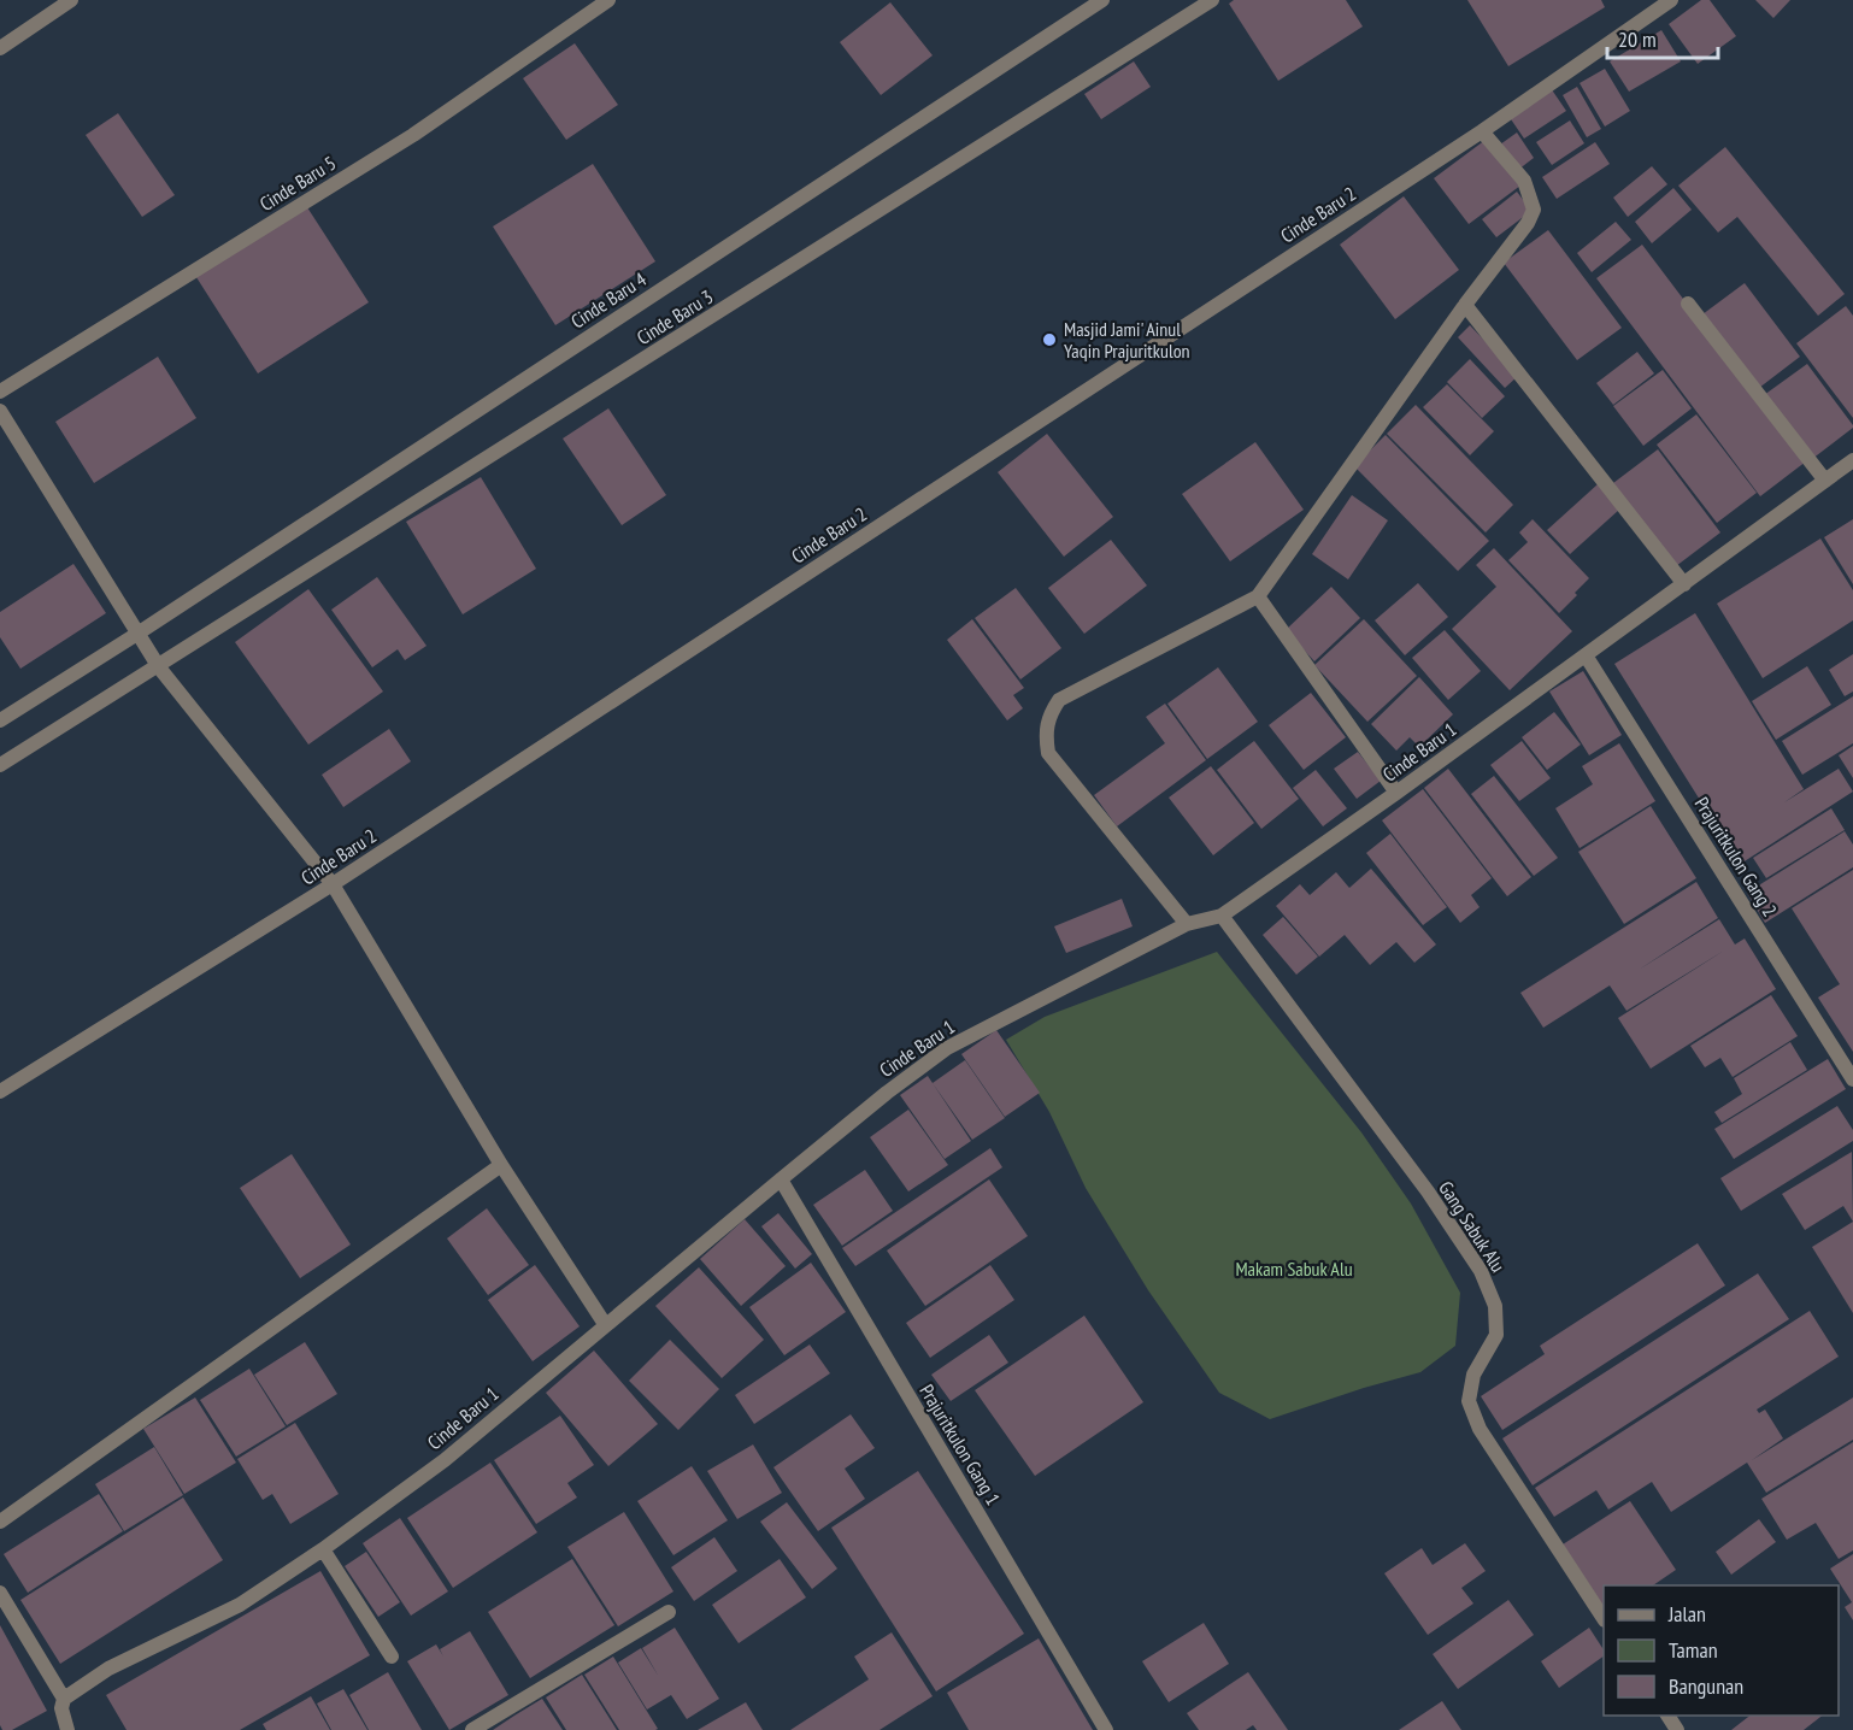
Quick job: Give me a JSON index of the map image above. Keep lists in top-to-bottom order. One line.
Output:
{"streets":{"street":["Cinde Baru 5","Cinde Baru 2","Cinde Baru 4","Cinde Baru 3","Cinde Baru 1","Prajuritkulon Gang 2","Gang Sabuk Alu","Prajuritkulon Gang 1"]},"crossings":[["Cinde Baru 1","Prajuritkulon Gang 2"],["Cinde Baru 1","Gang Sabuk Alu"],["Cinde Baru 1","Prajuritkulon Gang 1"]],"parks":["Makam Sabuk Alu"],"places":["Masjid Jami' Ainul Yaqin Prajuritkulon"],"legend":["Jalan","Taman","Bangunan"],"scale_bar":"20 m"}
